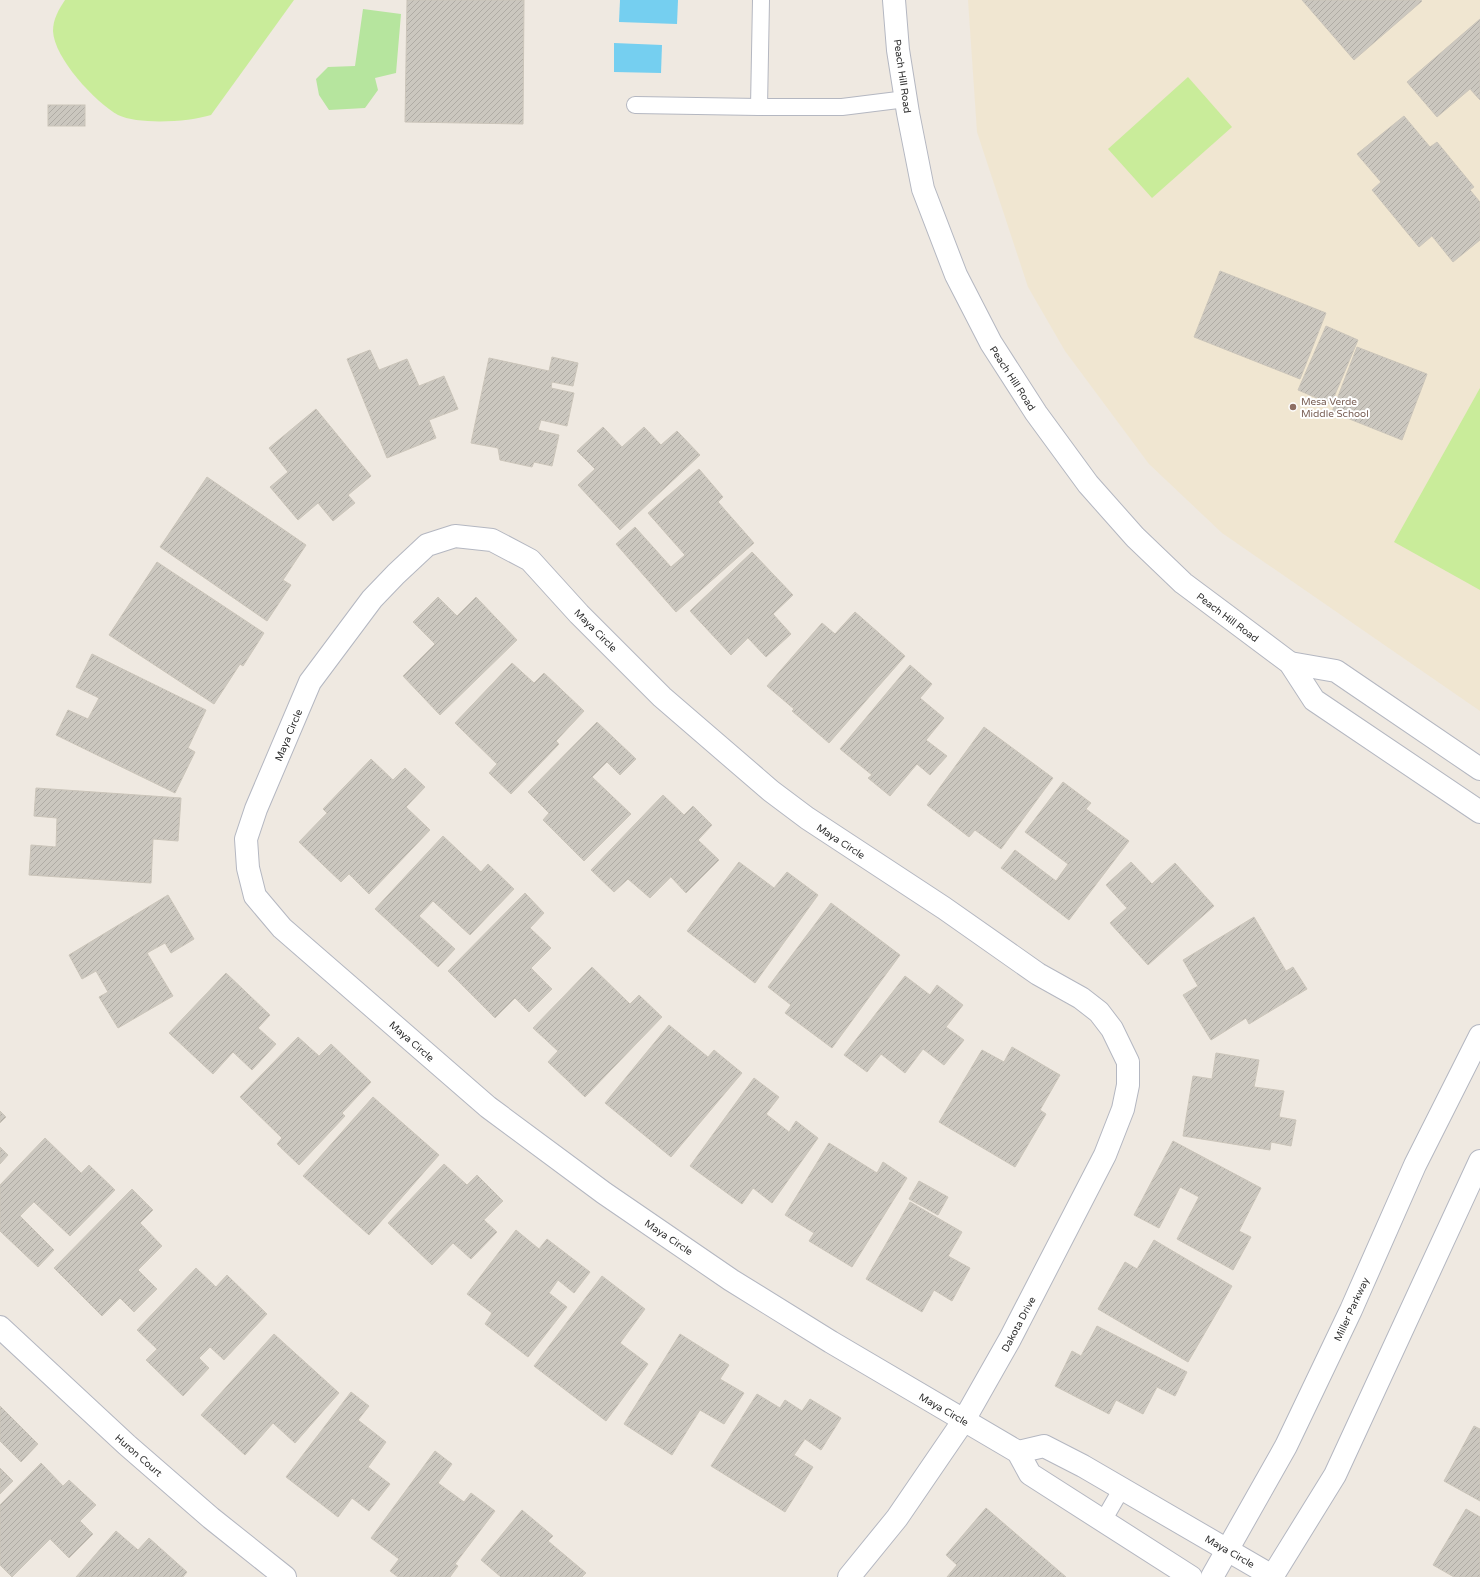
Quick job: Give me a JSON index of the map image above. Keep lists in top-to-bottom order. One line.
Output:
{"streets":{"street":["Peach Hill Road","Maya Circle","Miller Parkway","Dakota Drive","Huron Court"]},"crossings":[["Maya Circle","Miller Parkway"],["Maya Circle","Dakota Drive"]],"places":["Mesa Verde Middle School"]}
